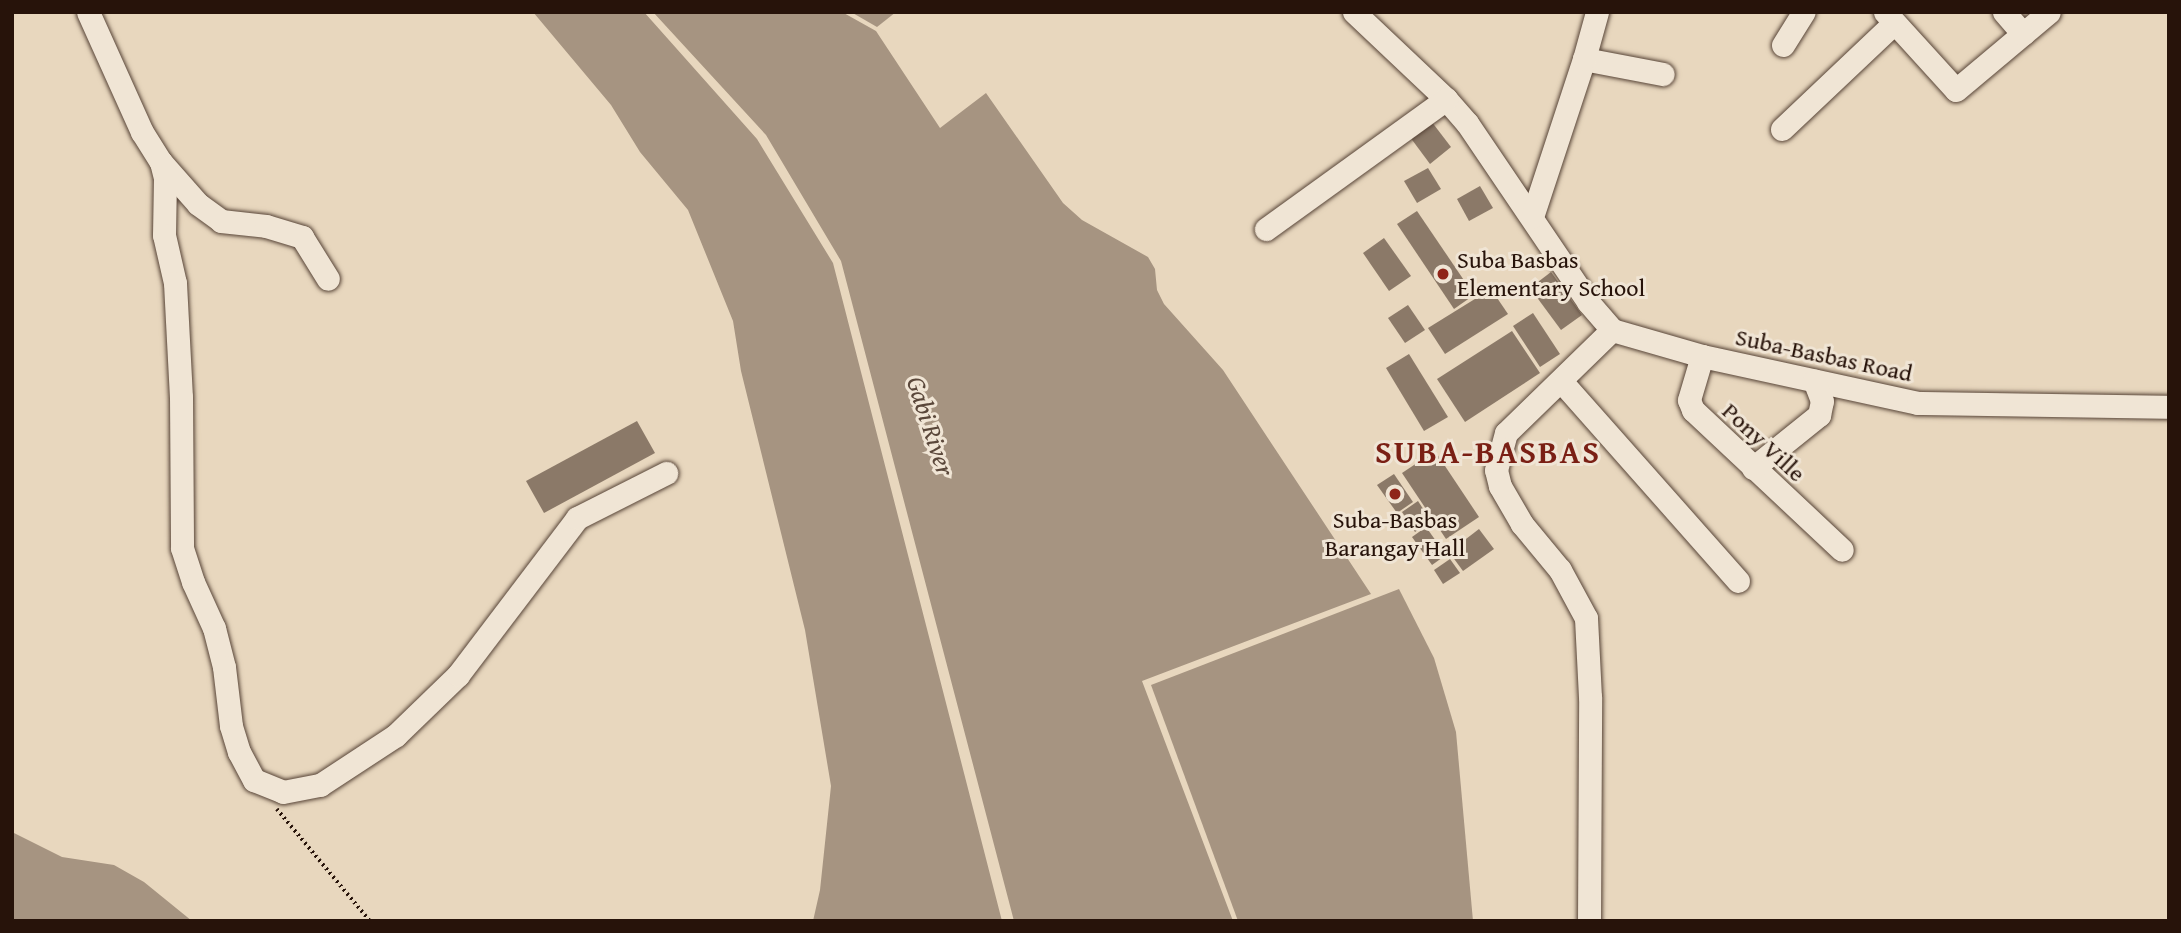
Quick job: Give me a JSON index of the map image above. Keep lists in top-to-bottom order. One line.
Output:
{"streets":{"street":["Suba-Basbas Road","Pony Ville"]},"crossings":[["Suba-Basbas Road","Pony Ville"]],"districts":["SUBA-BASBAS"],"water":["Gabi River"],"places":["Suba Basbas Elementary School","Suba-Basbas Barangay Hall"]}
